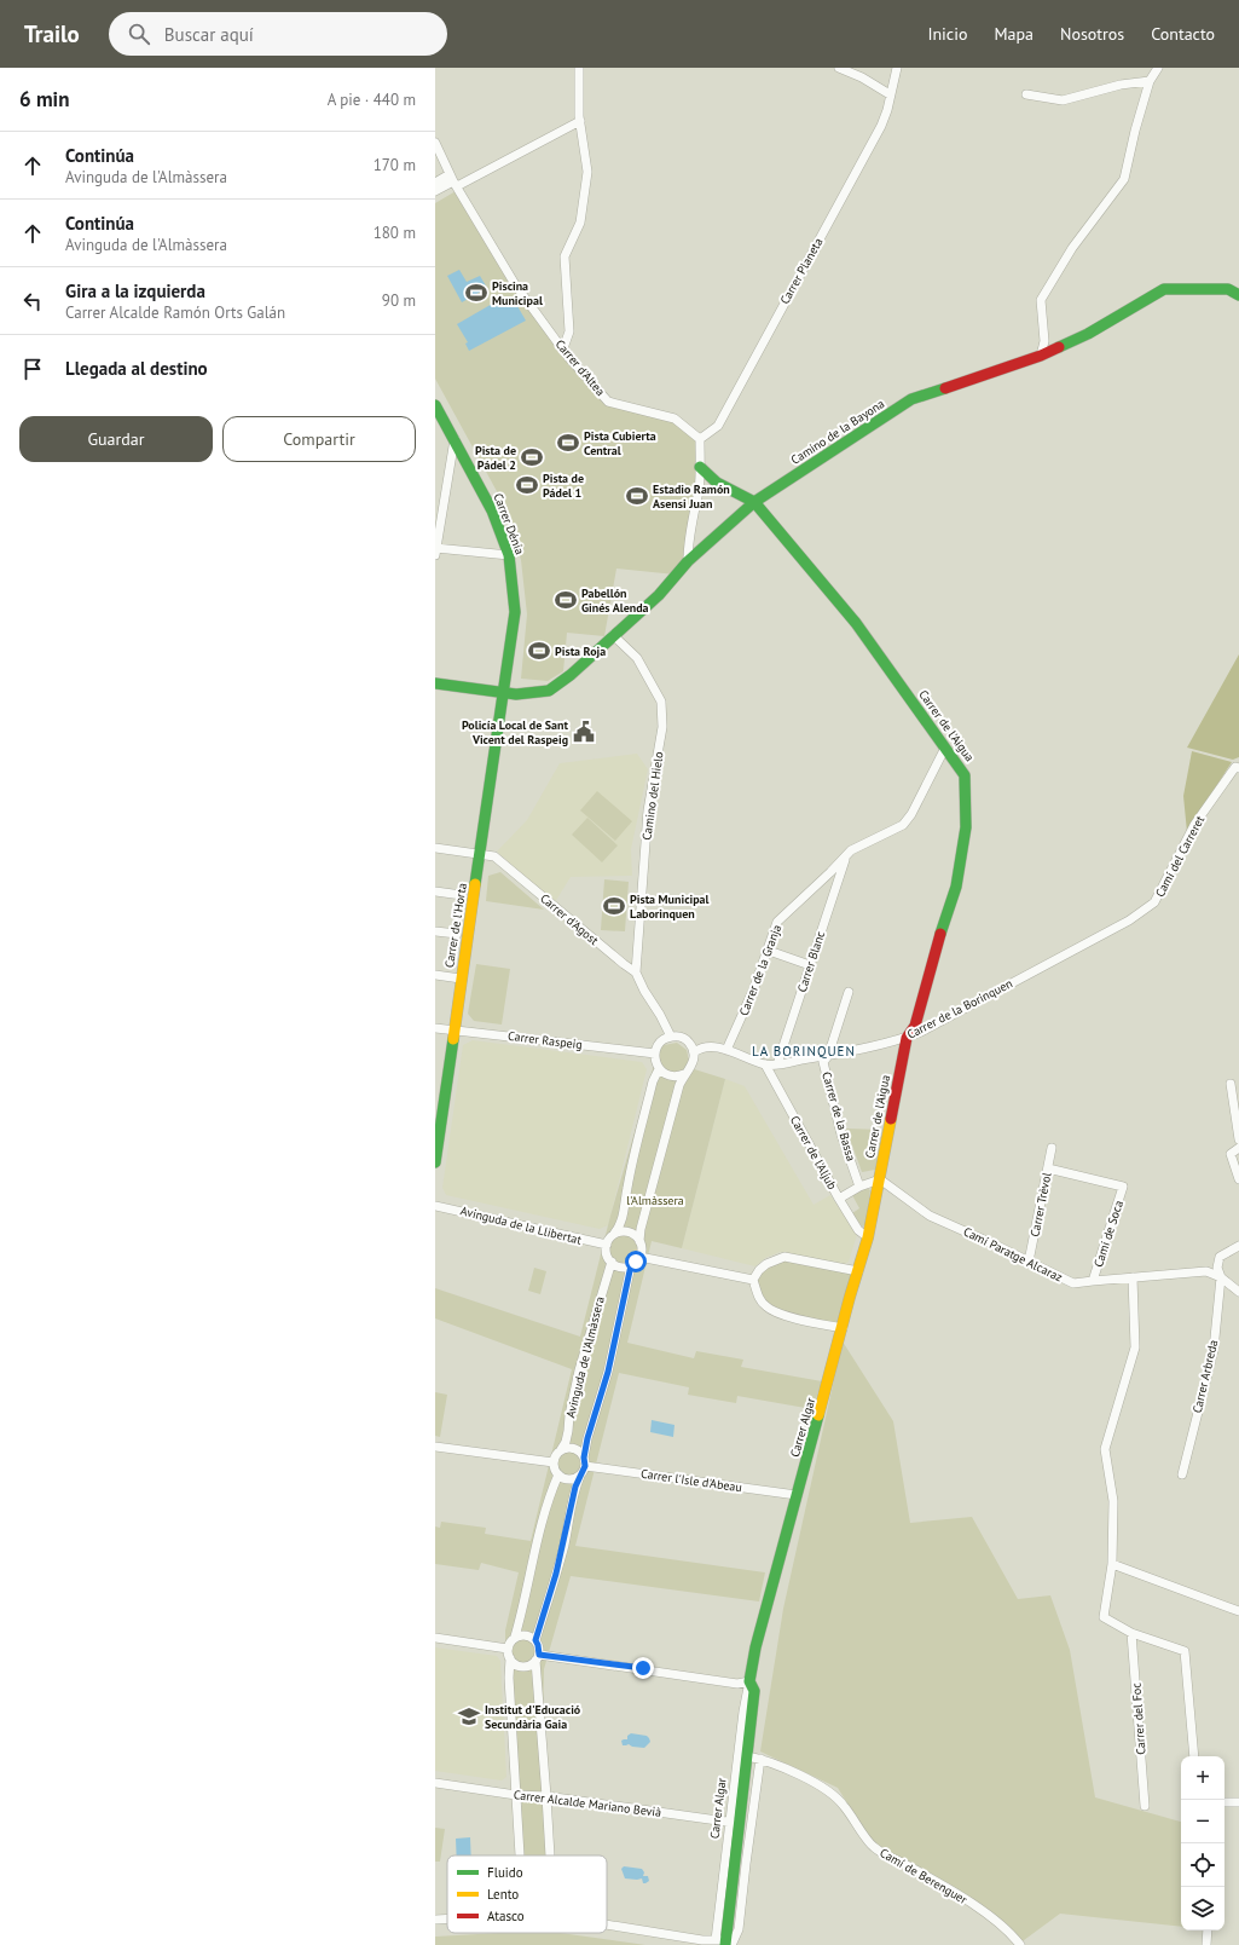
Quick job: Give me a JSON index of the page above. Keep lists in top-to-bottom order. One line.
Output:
{"streets":{"street":["Carrer Planeta","Carrer d'Altea","Camino de la Bayona","Carrer Dénia","Carrer de l'Aigua","Camino del Hielo","Camí del Carreret","Carrer d'Agost","Carrer de l'Horta","Carrer Blanc","Carrer de la Granja","Carrer de la Borinquen","Carrer Raspeig","Carrer de la Bassa","Carrer de l'Aljub","Carrer Trèvol","Avinguda de la Llibertat","Camí de Soca","Camí Paratge Alcaraz","Avinguda de l'Almàssera","Carrer Arbreda","Carrer Algar","Carrer l'Isle d'Abeau","Carrer del Foc","Carrer Alcalde Mariano Bevià","Camí de Berenguer"]},"crossings":[["Carrer Planeta","Carrer d'Altea"],["Camino de la Bayona","Carrer Dénia"],["Camino de la Bayona","Carrer de l'Aigua"],["Camino de la Bayona","Camino del Hielo"],["Camino de la Bayona","Carrer de l'Horta"],["Carrer Dénia","Carrer de l'Horta"],["Carrer de l'Aigua","Carrer de la Granja"],["Carrer de l'Aigua","Carrer de la Borinquen"],["Carrer de l'Aigua","Camí Paratge Alcaraz"],["Carrer de l'Aigua","Carrer Algar"],["Camino del Hielo","Carrer d'Agost"],["Camí del Carreret","Carrer de la Borinquen"],["Carrer d'Agost","Carrer de l'Horta"],["Carrer d'Agost","Carrer de la Borinquen"],["Carrer d'Agost","Carrer Raspeig"],["Carrer de l'Horta","Carrer Raspeig"],["Carrer Blanc","Carrer de la Granja"],["Carrer Blanc","Carrer de la Borinquen"],["Carrer de la Granja","Carrer de la Borinquen"],["Carrer de la Borinquen","Carrer Raspeig"],["Carrer de la Borinquen","Carrer de la Bassa"],["Carrer de la Borinquen","Carrer de l'Aljub"],["Carrer de l'Aljub","Carrer Algar"],["Carrer Trèvol","Camí de Soca"],["Carrer Trèvol","Camí Paratge Alcaraz"],["Avinguda de la Llibertat","Avinguda de l'Almàssera"],["Camí de Soca","Camí Paratge Alcaraz"],["Camí Paratge Alcaraz","Carrer Arbreda"],["Camí Paratge Alcaraz","Carrer Algar"],["Avinguda de l'Almàssera","Carrer l'Isle d'Abeau"],["Carrer Algar","Carrer l'Isle d'Abeau"],["Carrer Algar","Carrer Alcalde Mariano Bevià"]],"districts":["LA BORINQUEN"],"parks":["l'Almàssera"],"places":{"sports":["Piscina Municipal","Pista Cubierta Central","Pista de Pádel 2","Pista de Pádel 1","Estadio Ramón Asensi Juan","Pabellón Ginés Alenda","Pista Roja","Pista Municipal Laborinquen"],"public building":["Policía Local de Sant Vicent del Raspeig"],"school or university":["Institut d'Educació Secundària Gaia"]},"legend":["Fluido","Lento","Atasco"],"page":{"header":"Trailo","search":"Buscar aquí","nav":["Inicio","Mapa","Nosotros","Contacto"],"heading":["6 min","A pie · 440 m"],"list":[["Continúa","Avinguda de l'Almàssera","170 m"],["Continúa","Avinguda de l'Almàssera","180 m"],["Gira a la izquierda","Carrer Alcalde Ramón Orts Galán","90 m"],"Llegada al destino"],"buttons":["Guardar","Compartir"],"map_buttons":["+","−"]}}
